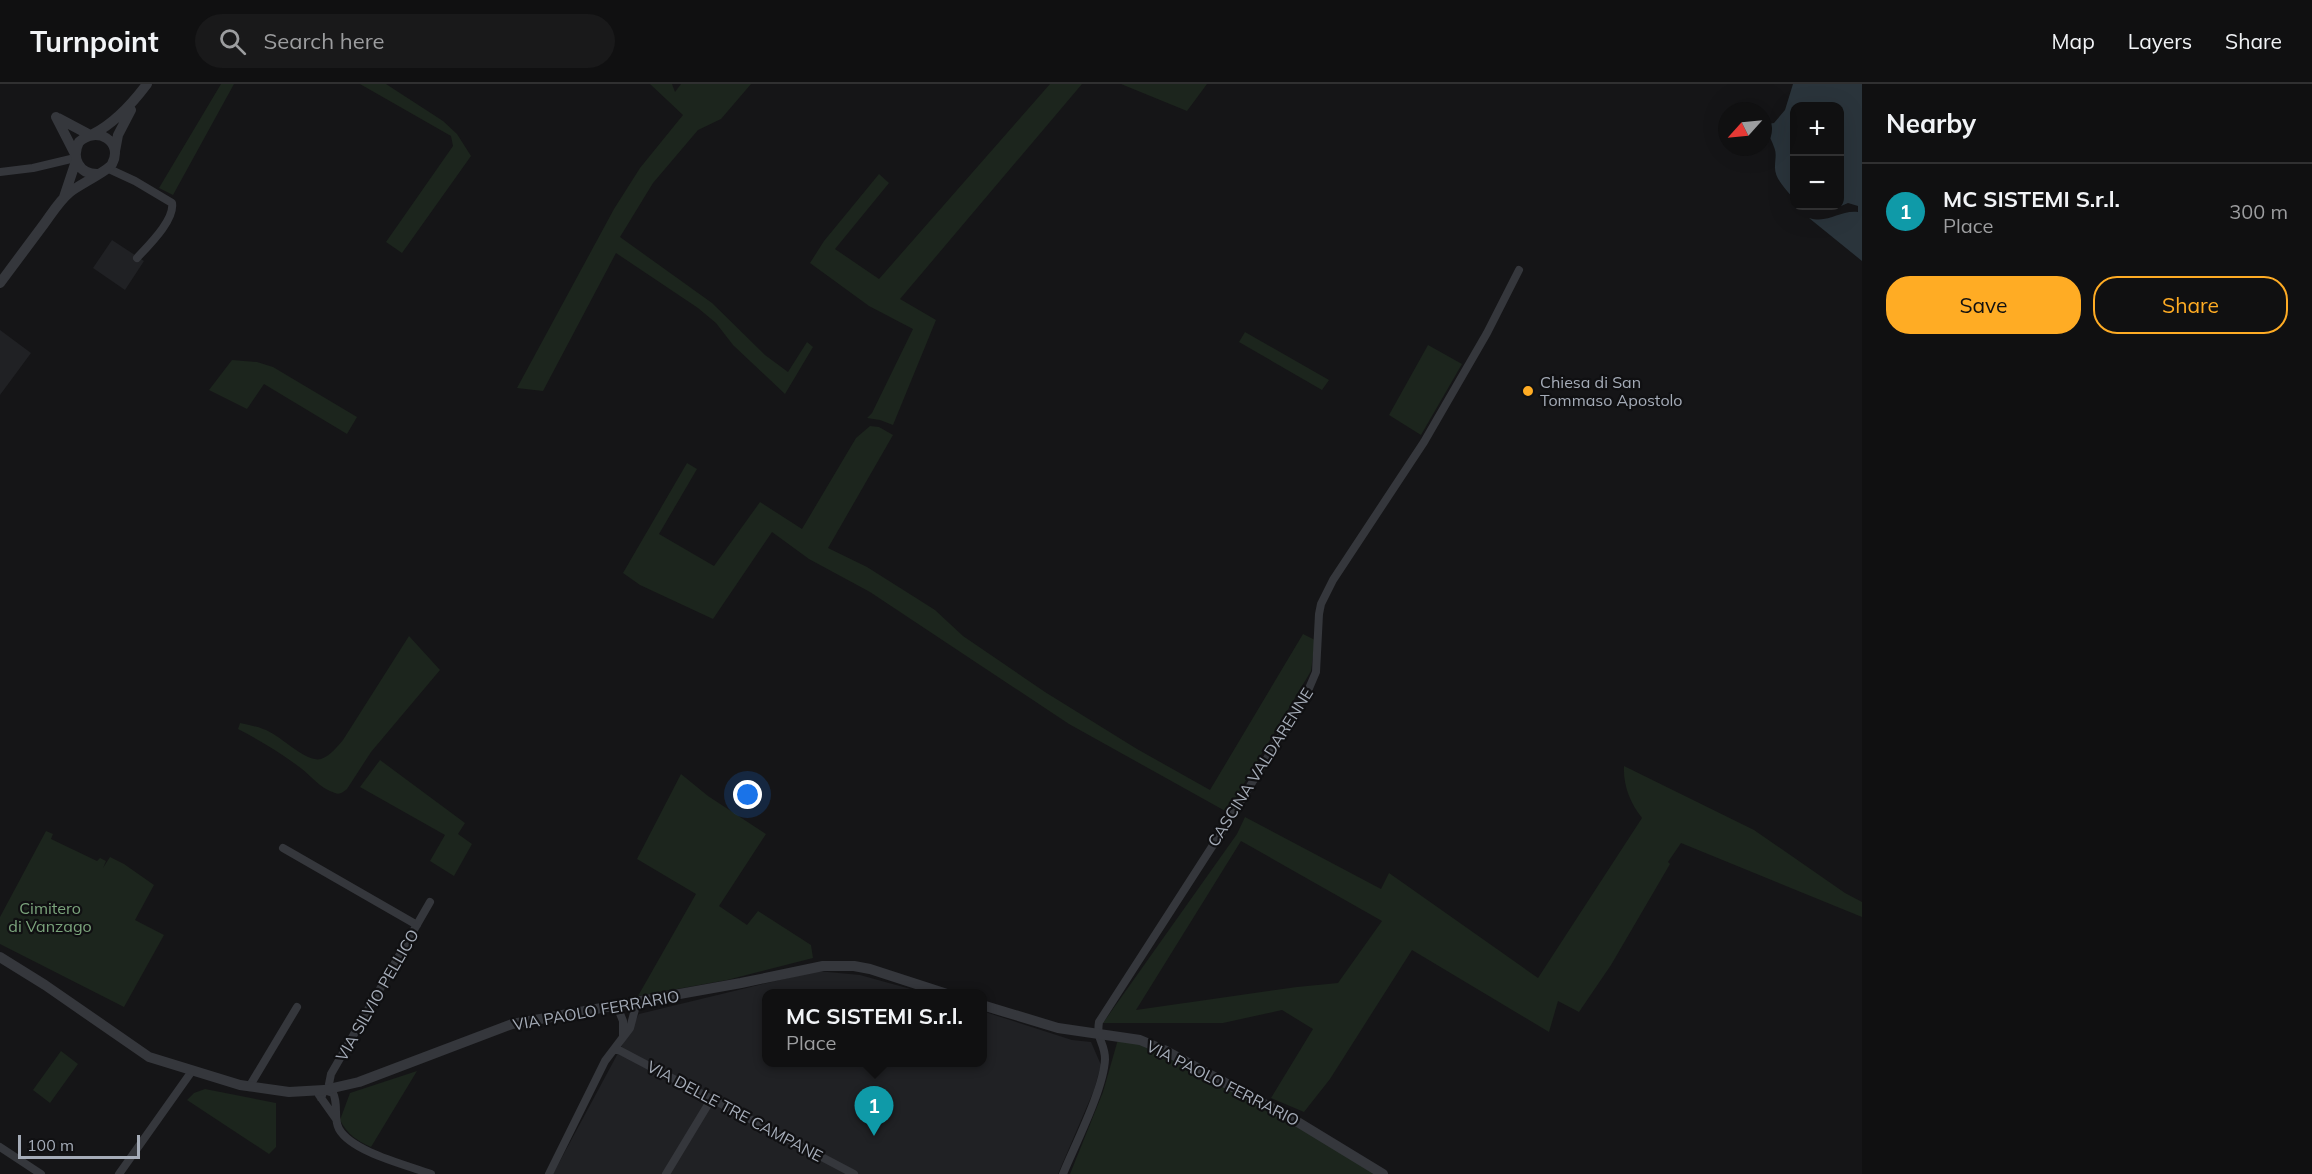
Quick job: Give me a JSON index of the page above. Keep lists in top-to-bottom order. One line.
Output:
{"streets":{"street":["CASCINA VALDARENNE","VIA SILVIO PELLICO","VIA PAOLO FERRARIO","VIA DELLE TRE CAMPANE"]},"crossings":[["CASCINA VALDARENNE","VIA PAOLO FERRARIO"],["VIA SILVIO PELLICO","VIA PAOLO FERRARIO"]],"parks":["Cimitero di Vanzago"],"places":["Chiesa di San Tommaso Apostolo"],"scale_bar":"100 m","north":"bottom left","page":{"header":"Turnpoint","search":"Search here","nav":["Map","Layers","Share"],"heading":"Nearby","map_buttons":["+","−"],"list":[{"mark":"1","name":"MC SISTEMI S.r.l.","note":"Place","value":"300 m"}],"buttons":["Save","Share"],"popup":["MC SISTEMI S.r.l.","Place"],"pins":"1","scale":"100 m"}}
